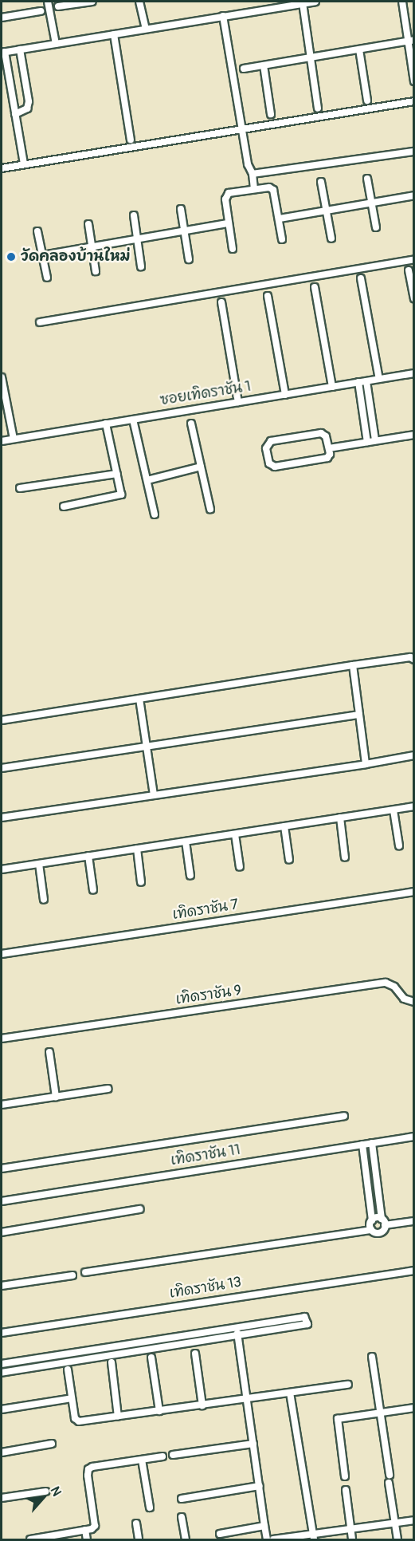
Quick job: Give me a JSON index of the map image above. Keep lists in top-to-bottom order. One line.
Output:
{"streets":{"street":["ซอยเทิดราชัน 1","เทิดราชัน 7","เทิดราชัน 9","เทิดราชัน 11","เทิดราชัน 13"]},"places":["วัดคลองบ้านใหม่"],"north":"top right"}
